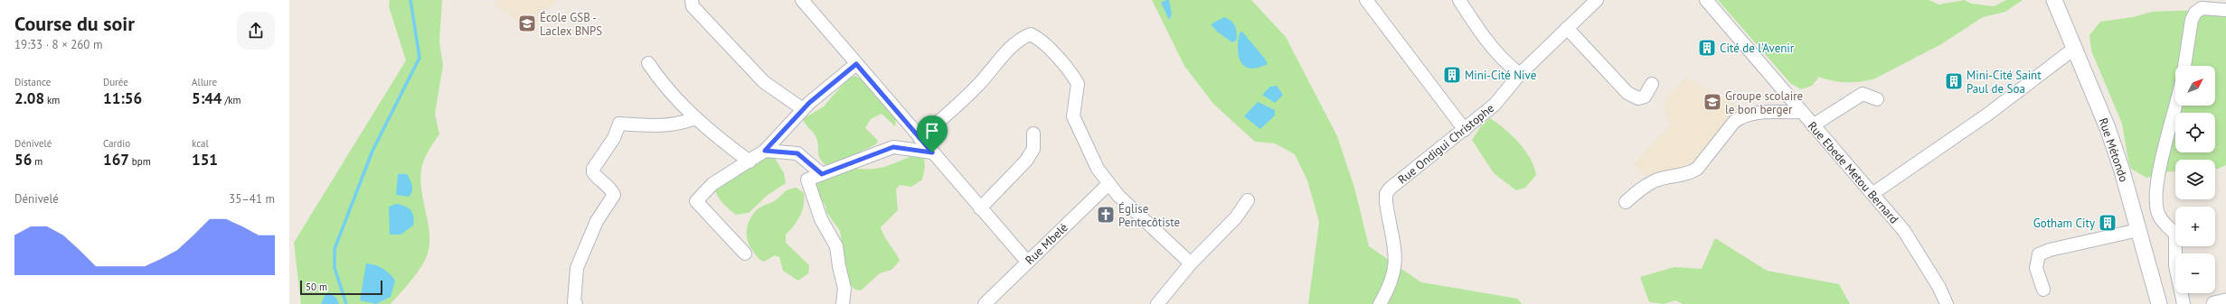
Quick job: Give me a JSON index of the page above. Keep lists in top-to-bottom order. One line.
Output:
{"streets":{"street":["Rue Ondigui Christophe","Rue Métondo","Rue Ebede Metou Bernard","Rue Mbelé"]},"places":{"school or university":["École GSB - Laclex BNPS","Groupe scolaire le bon berger"],"building":["Cité de l'Avenir","Mini-Cité Nive","Mini-Cité Saint Paul de Soa","Gotham City"],"church":["Église Pentecôtiste"]},"scale_bar":"50 m","north":"top right","page":{"heading":["Course du soir","19:33 · 8 × 260 m"],"stats":[["Distance","2.08 km"],["Durée","11:56"],["Allure","5:44 /km"],["Dénivelé","56 m"],["Cardio","167 bpm"],["kcal","151"]],"map_buttons":["+","−"],"chart":["Dénivelé","35–41 m"],"scale":"50 m"}}
